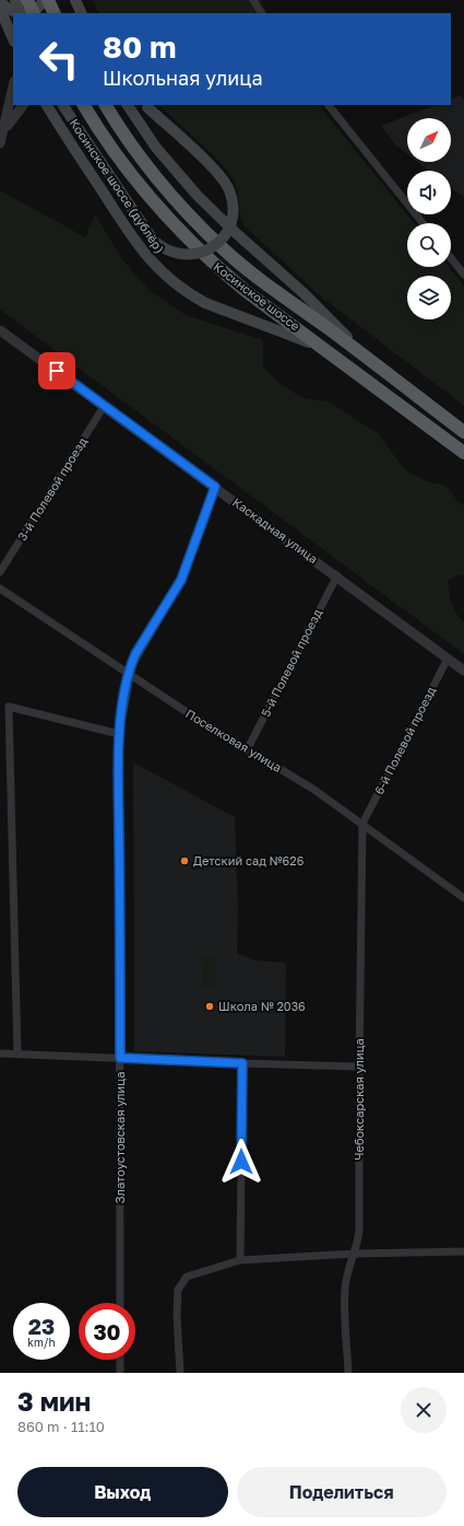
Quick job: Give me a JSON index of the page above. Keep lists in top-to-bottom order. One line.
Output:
{"streets":{"highway":["Косинское шоссе"],"main road":["Косинское шоссе (дублёр)"],"street":["3-й Полевой проезд","Каскадная улица","5-й Полевой проезд","Поселковая улица","6-й Полевой проезд","Чебоксарская улица","Златоустовская улица"]},"crossings":[["Косинское шоссе (дублёр)","Косинское шоссе"],["3-й Полевой проезд","Каскадная улица"],["Каскадная улица","5-й Полевой проезд"],["Каскадная улица","6-й Полевой проезд"],["Каскадная улица","Златоустовская улица"],["5-й Полевой проезд","Поселковая улица"],["Поселковая улица","6-й Полевой проезд"],["Поселковая улица","Чебоксарская улица"],["Поселковая улица","Златоустовская улица"],["6-й Полевой проезд","Чебоксарская улица"]],"places":["Детский сад №626","Школа № 2036"],"north":"top right","page":{"turn":["80 m","Школьная улица"],"speed":"23 km/h","limit":"30","heading":["3 мин","860 m · 11:10"],"buttons":["Выход","Поделиться"]}}
